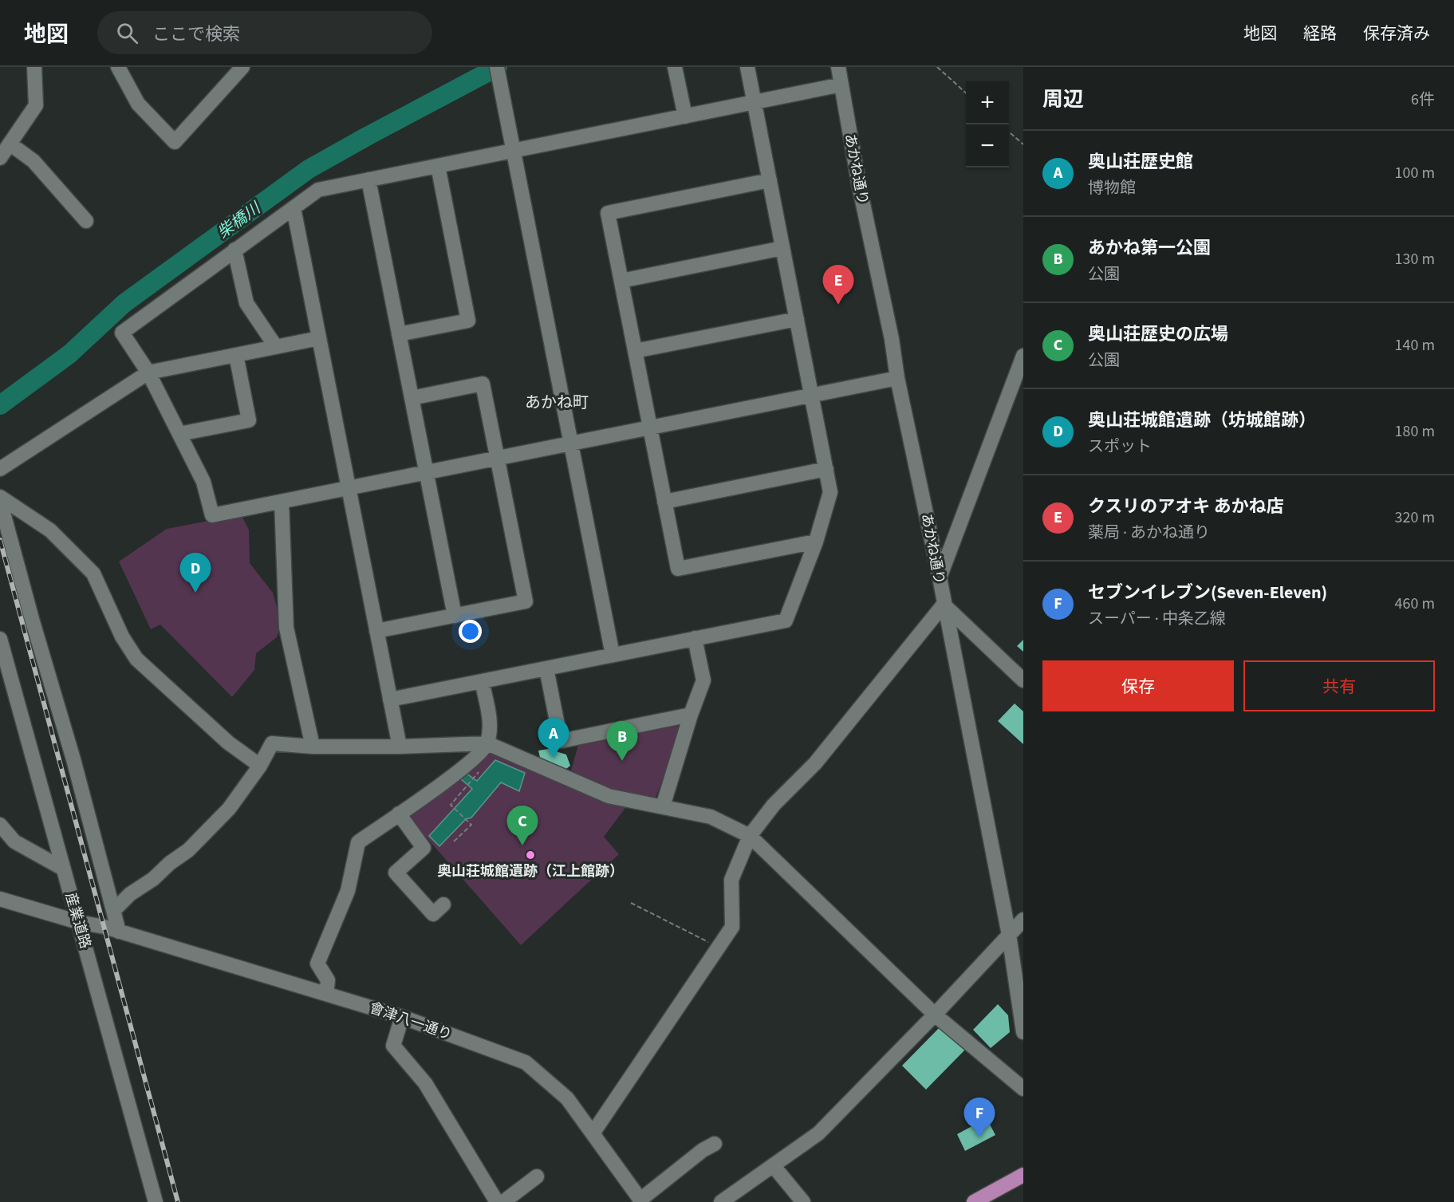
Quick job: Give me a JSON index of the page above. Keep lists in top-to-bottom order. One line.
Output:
{"streets":{"street":["あかね通り","産業道路","會津八一通り"]},"crossings":[["産業道路","會津八一通り"]],"districts":["あかね町"],"water":["柴橋川"],"places":["奥山荘城館遺跡（江上館跡）"],"page":{"header":"地図","search":"ここで検索","nav":["地図","経路","保存済み"],"heading":["周辺","6件"],"map_buttons":["+","−"],"list":[{"mark":"A","name":"奥山荘歴史館","note":"博物館","value":"100 m"},{"mark":"B","name":"あかね第一公園","note":"公園","value":"130 m"},{"mark":"C","name":"奥山荘歴史の広場","note":"公園","value":"140 m"},{"mark":"D","name":"奥山荘城館遺跡（坊城館跡）","note":"スポット","value":"180 m"},{"mark":"E","name":"クスリのアオキ あかね店","note":"薬局 · あかね通り","value":"320 m"},{"mark":"F","name":"セブンイレブン(Seven-Eleven)","note":"スーパー · 中条乙線","value":"460 m"}],"pins":["E","D","A","B","C","F"],"buttons":["保存","共有"]}}
